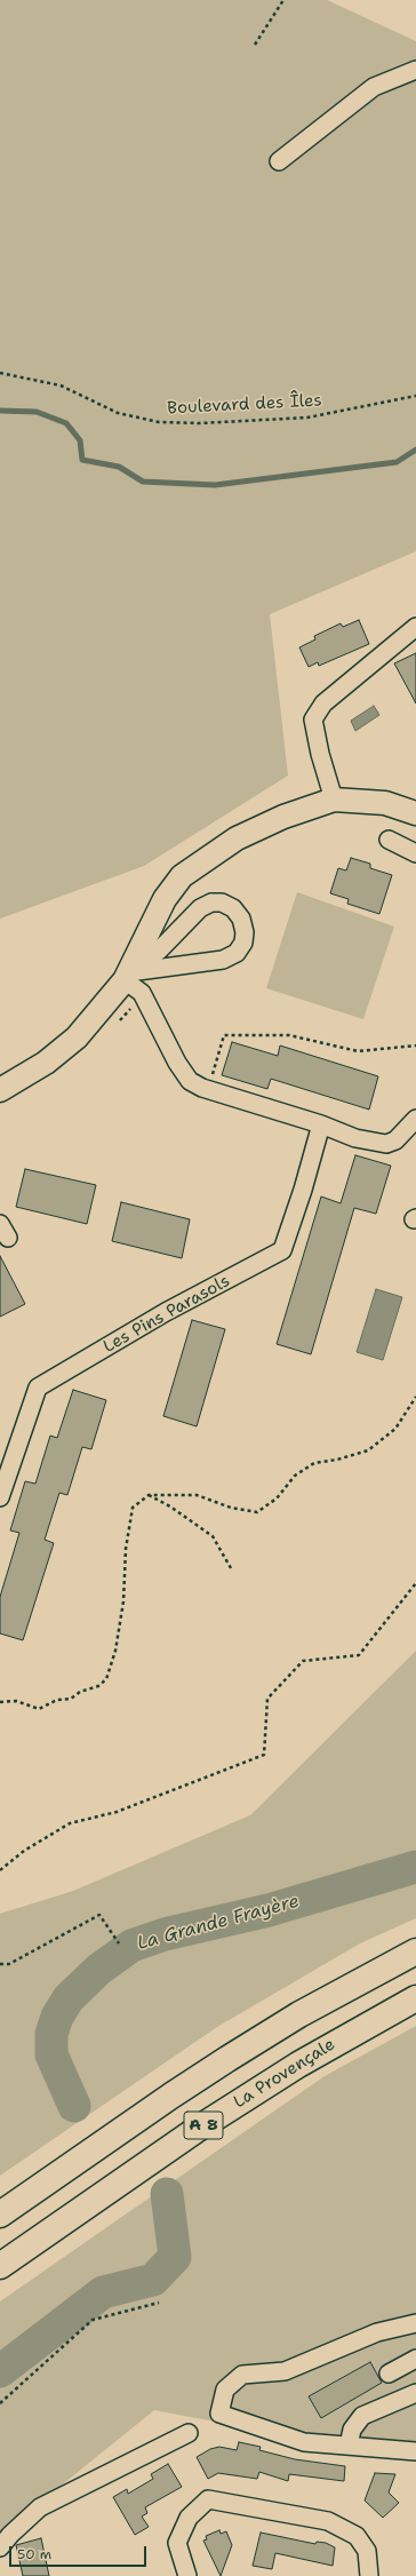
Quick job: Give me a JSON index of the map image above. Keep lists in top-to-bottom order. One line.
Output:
{"streets":{"highway":["La Provençale","A 8"],"street":["Les Pins Parasols"],"path":["Boulevard des Îles"]},"water":["La Grande Frayère"],"scale_bar":"50 m"}
